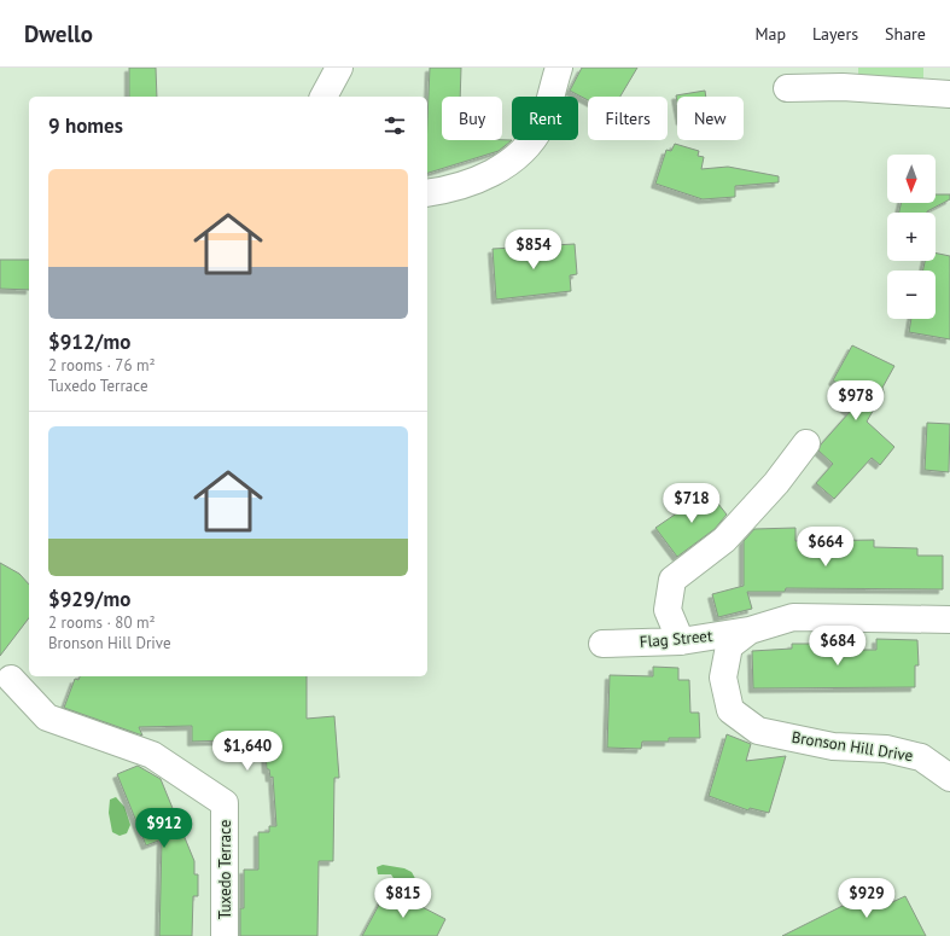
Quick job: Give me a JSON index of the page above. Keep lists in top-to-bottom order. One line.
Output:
{"streets":{"street":["Flag Street","Bronson Hill Drive","Tuxedo Terrace"]},"crossings":[["Flag Street","Bronson Hill Drive"]],"north":"bottom","page":{"header":"Dwello","nav":["Map","Layers","Share"],"chip":["Buy","Rent","Filters","New"],"heading":"9 homes","map_buttons":["+","−"],"list":[{"name":"$912/mo","note":"2 rooms · 76 m² · Tuxedo Terrace"},{"name":"$929/mo","note":"2 rooms · 80 m² · Bronson Hill Drive"}],"price":["$854","$978","$718","$664","$684","$1,640","$912","$815","$929"]}}
